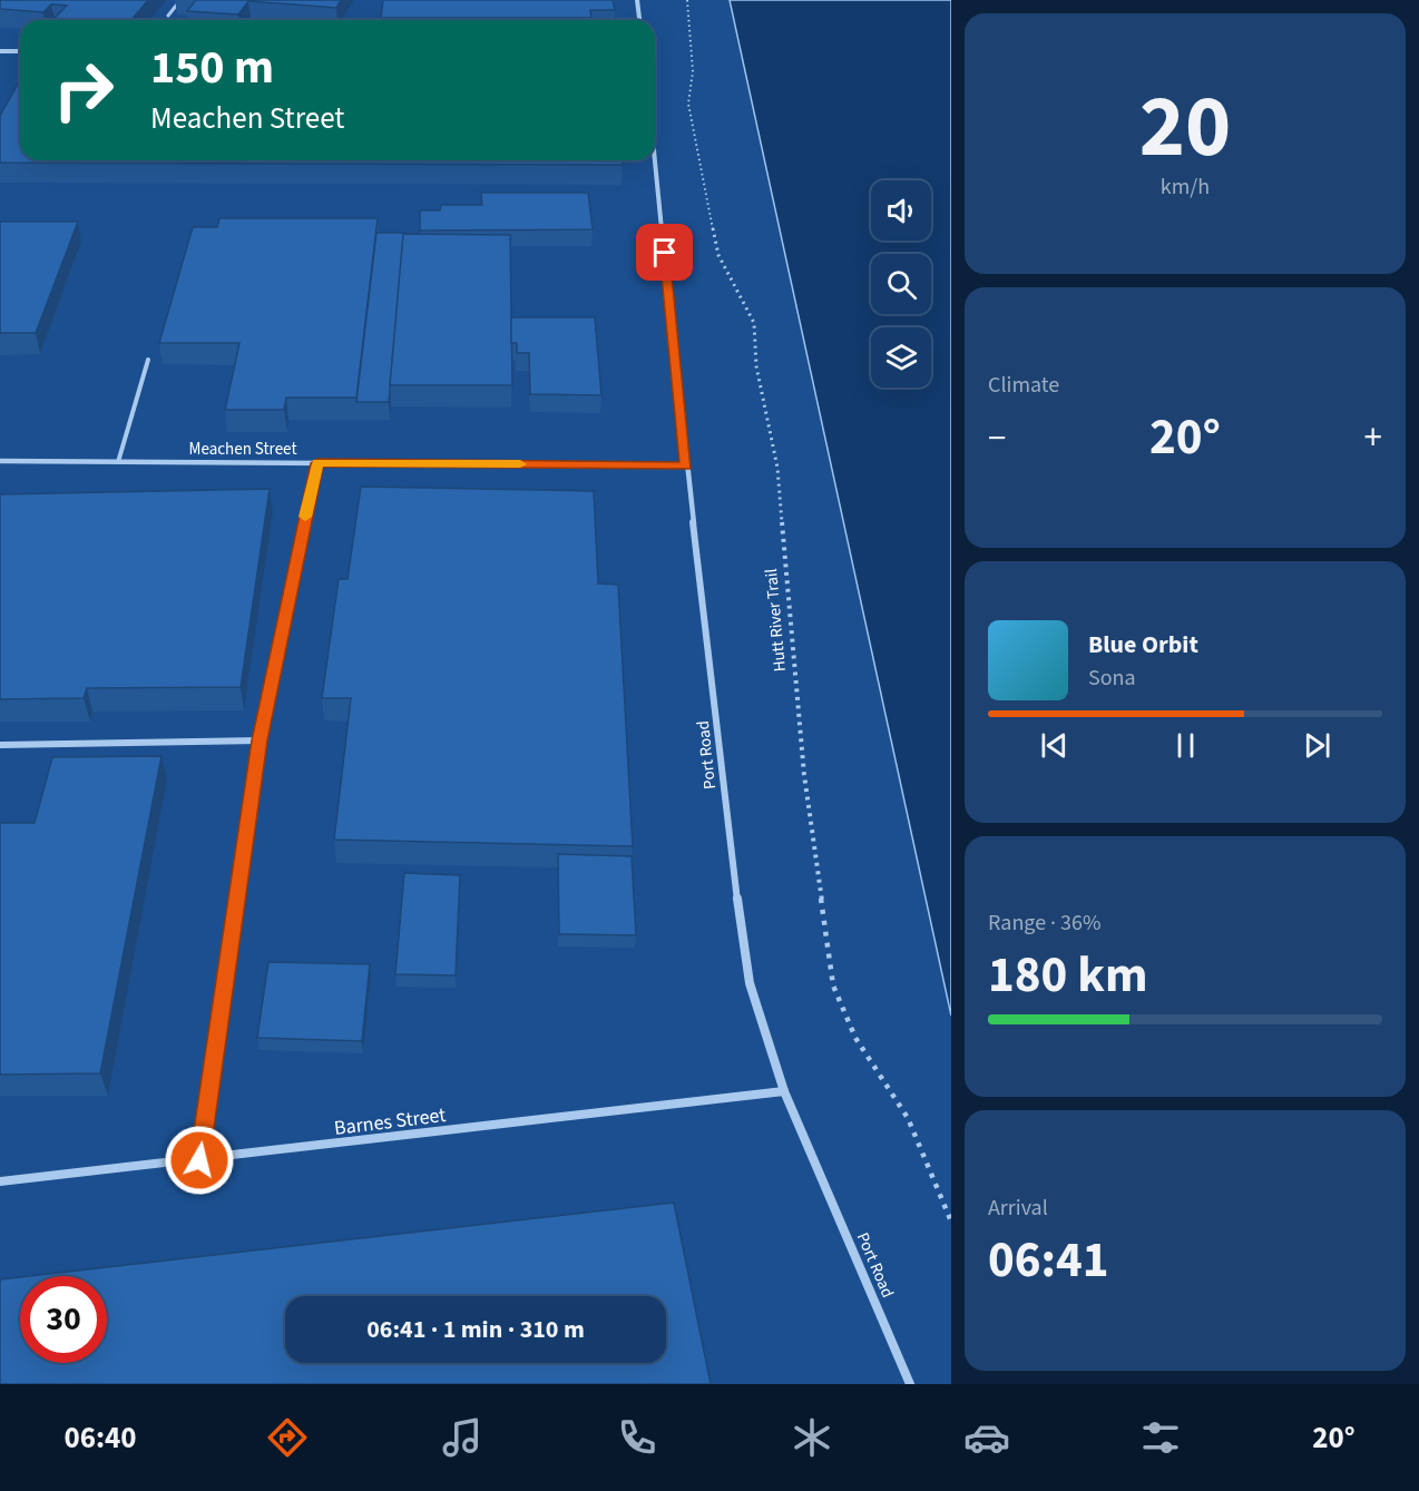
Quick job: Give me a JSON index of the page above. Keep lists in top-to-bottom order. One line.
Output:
{"streets":{"street":["Meachen Street","Port Road","Barnes Street"],"path":["Hutt River Trail"]},"crossings":[["Meachen Street","Port Road"],["Port Road","Barnes Street"]],"page":{"tile":[["20","km/h"],"Climate",["Range · 36%","180 km"],["Arrival","06:41"]],"turn":["150 m","Meachen Street"],"heat":["−","20°","+"],"song":["Blue Orbit","Sona"],"limit":"30","trip":"06:41 · 1 min · 310 m","tabs":["06:40","20°"]}}
